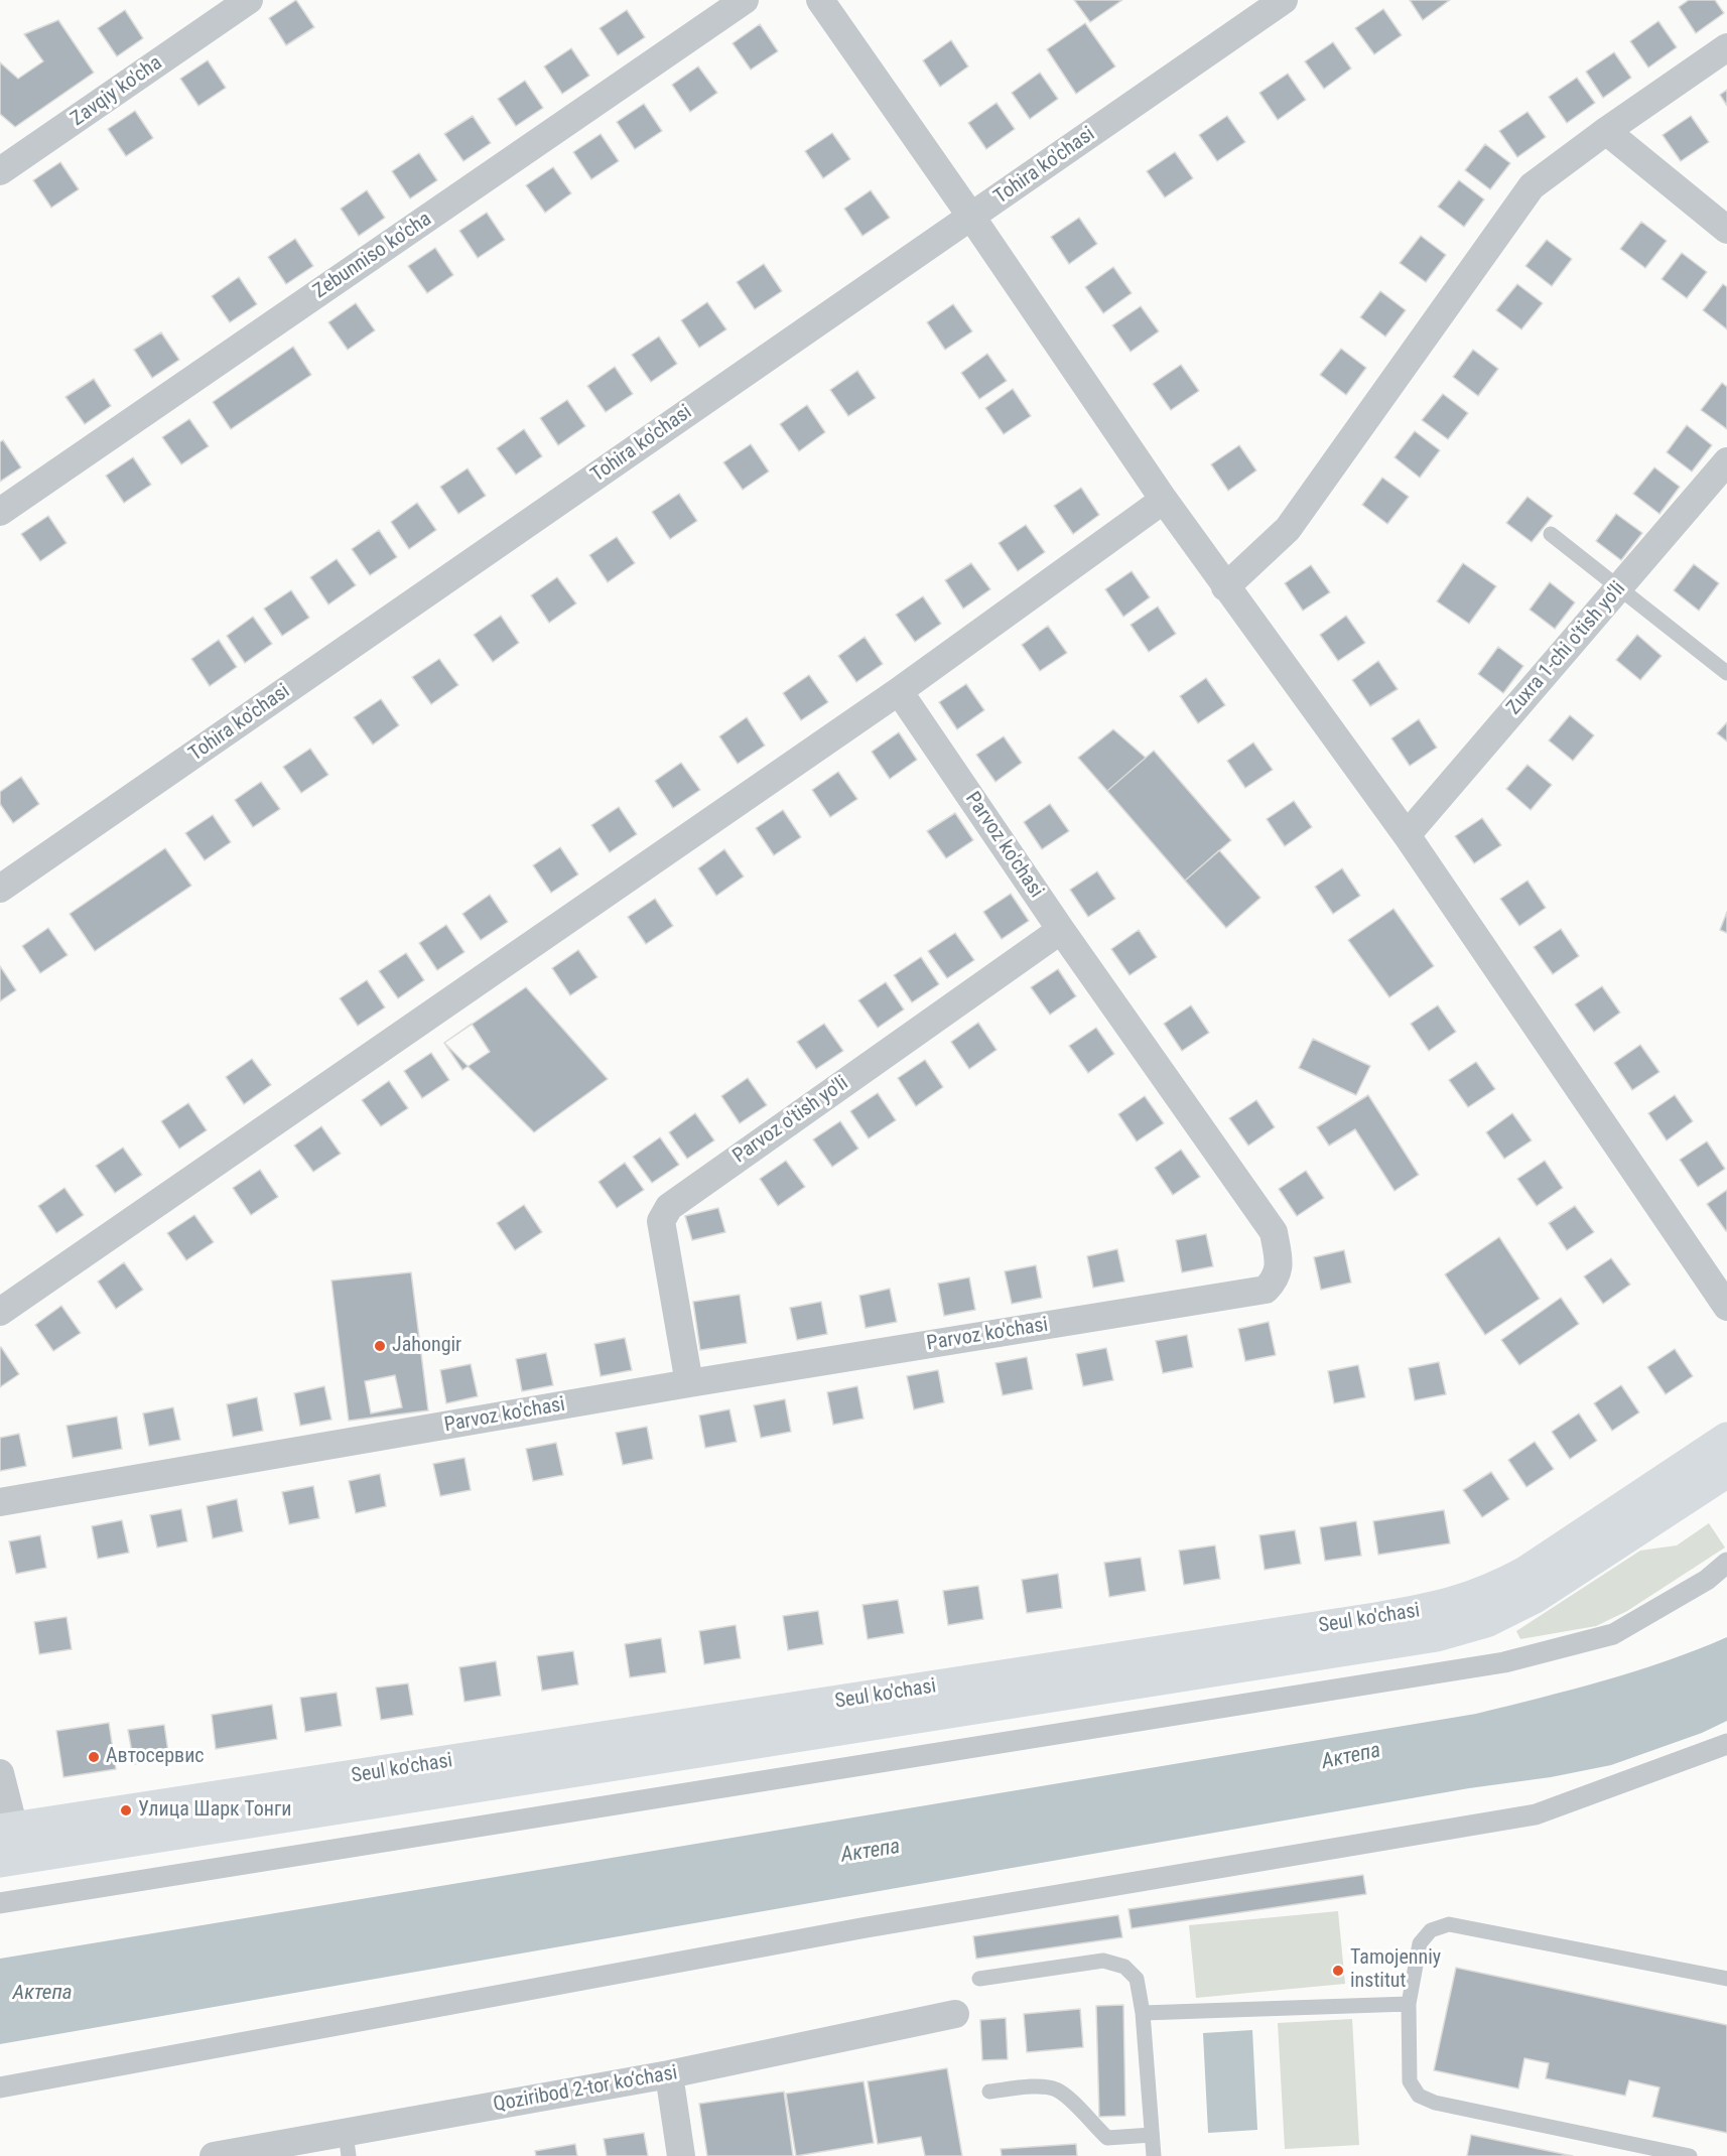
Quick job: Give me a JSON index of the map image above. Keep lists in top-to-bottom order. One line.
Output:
{"streets":{"main road":["Seul ko'chasi"],"street":["Zavqiy ko'cha","Tohira ko'chasi","Zebunniso ko'cha","Zuxra 1-chi o'tish yo'li","Parvoz ko'chasi","Parvoz o'tish yo'li","Qoziribod 2-tor ko‘chasi"]},"crossings":[["Parvoz ko'chasi","Parvoz o'tish yo'li"]],"water":["Актепа"],"places":["Jahongir","Автосервис","Улица Шарк Тонги","Tamojenniy institut"]}
